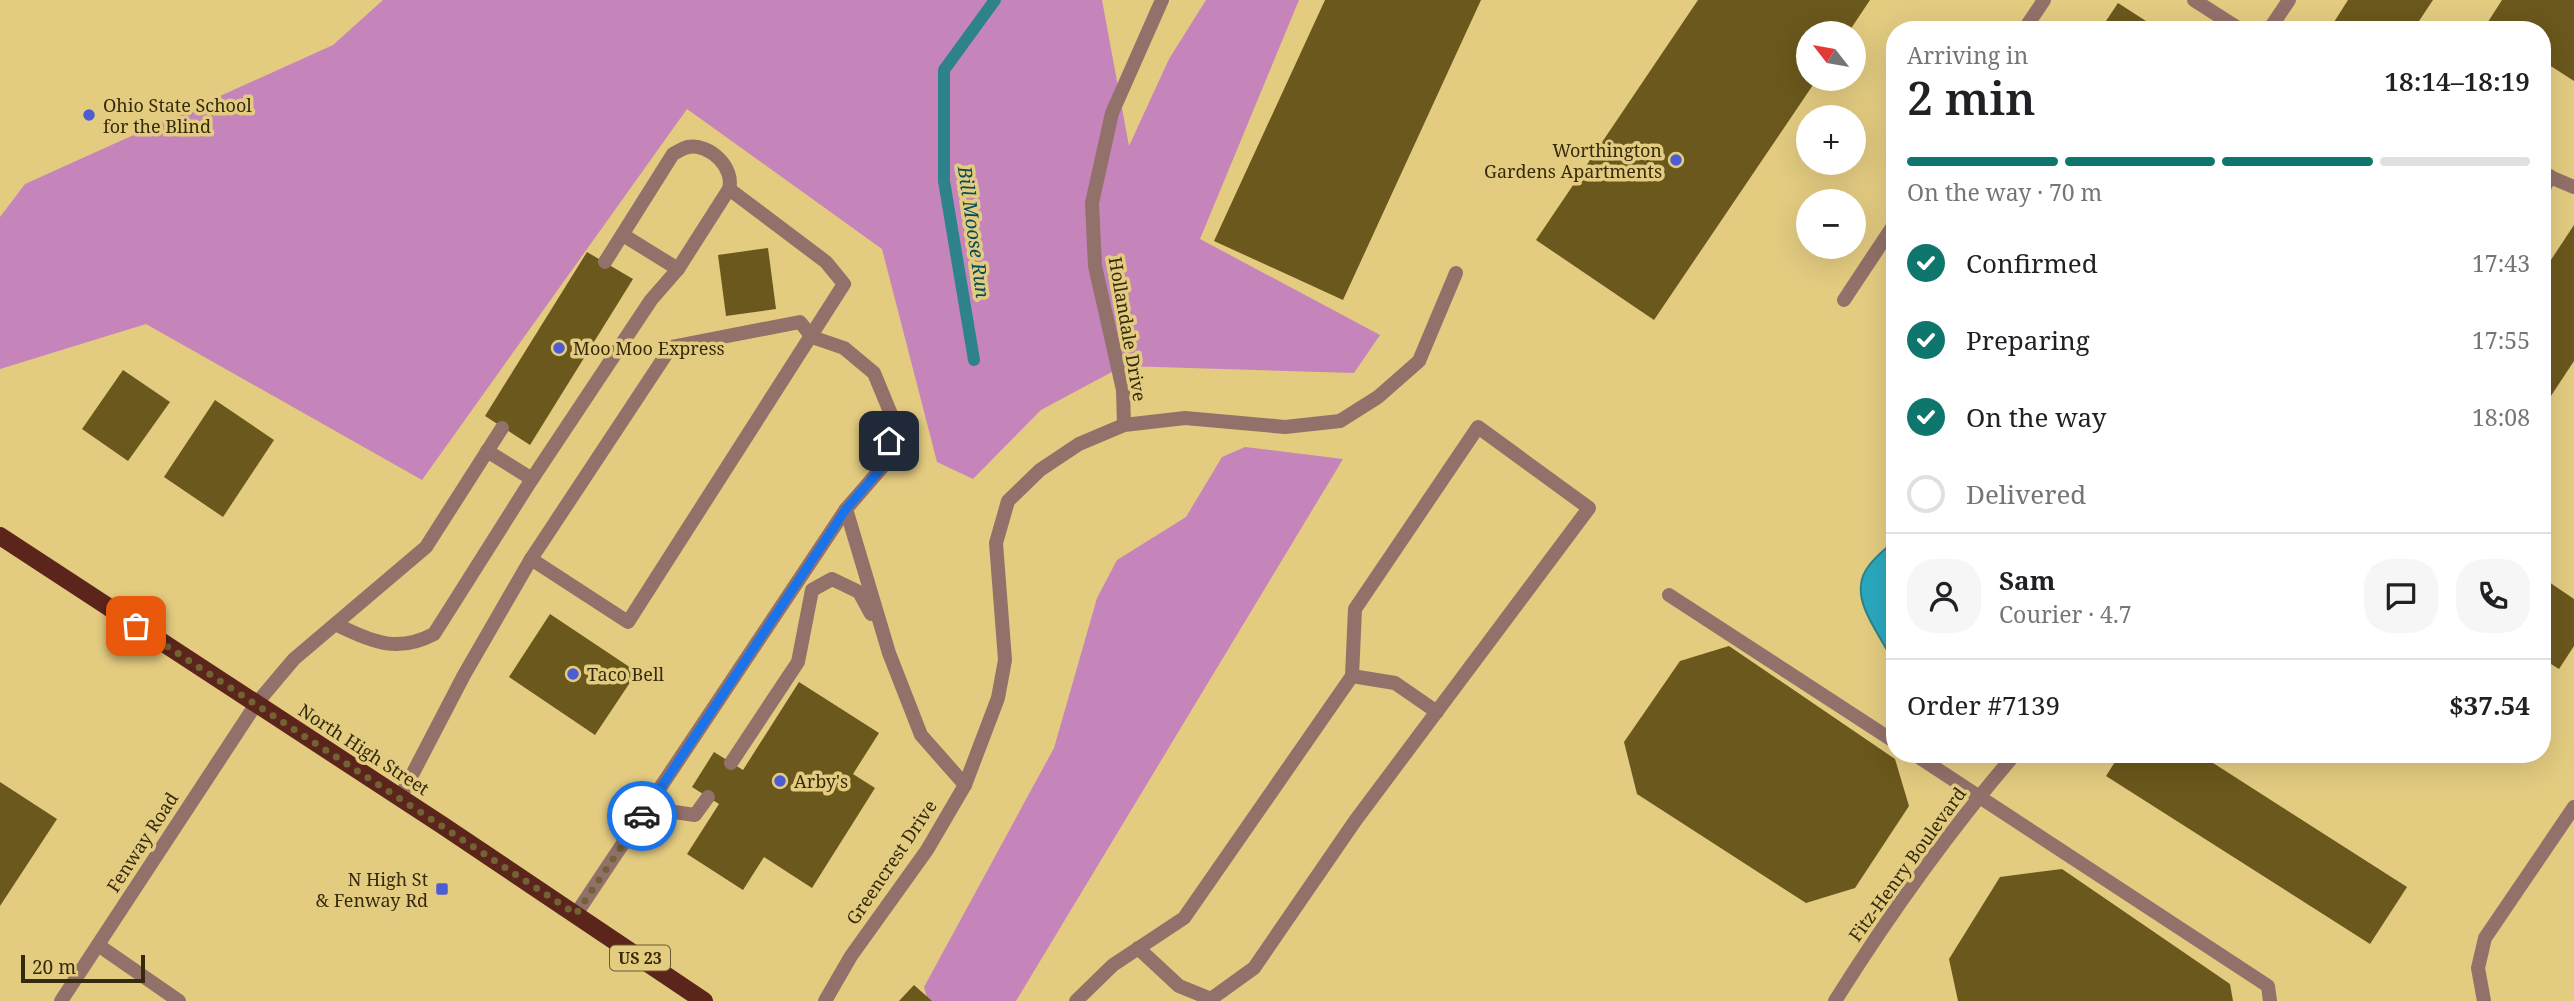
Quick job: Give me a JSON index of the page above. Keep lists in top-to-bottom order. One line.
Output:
{"streets":{"main road":["North High Street","US 23"],"street":["Hollandale Drive","Fenway Road","Greencrest Drive","Fitz-Henry Boulevard"]},"crossings":[["Hollandale Drive","Greencrest Drive"],["North High Street","Fenway Road"]],"water":["Bill Moose Run"],"places":{"other":["Ohio State School for the Blind","Worthington Gardens Apartments","Moo Moo Express","Taco Bell","Arby's"],"transit":["N High St & Fenway Rd"]},"scale_bar":"20 m","north":"top left","page":{"map_buttons":["+","−"],"heading":["2 min","Arriving in","18:14–18:19"],"panel":["Sam","Courier · 4.7","Order #7139","$37.54"],"bar":"On the way · 70 m","list":[["Confirmed","17:43"],["Preparing","17:55"],["On the way","18:08"],"Delivered"],"scale":"20 m"}}
